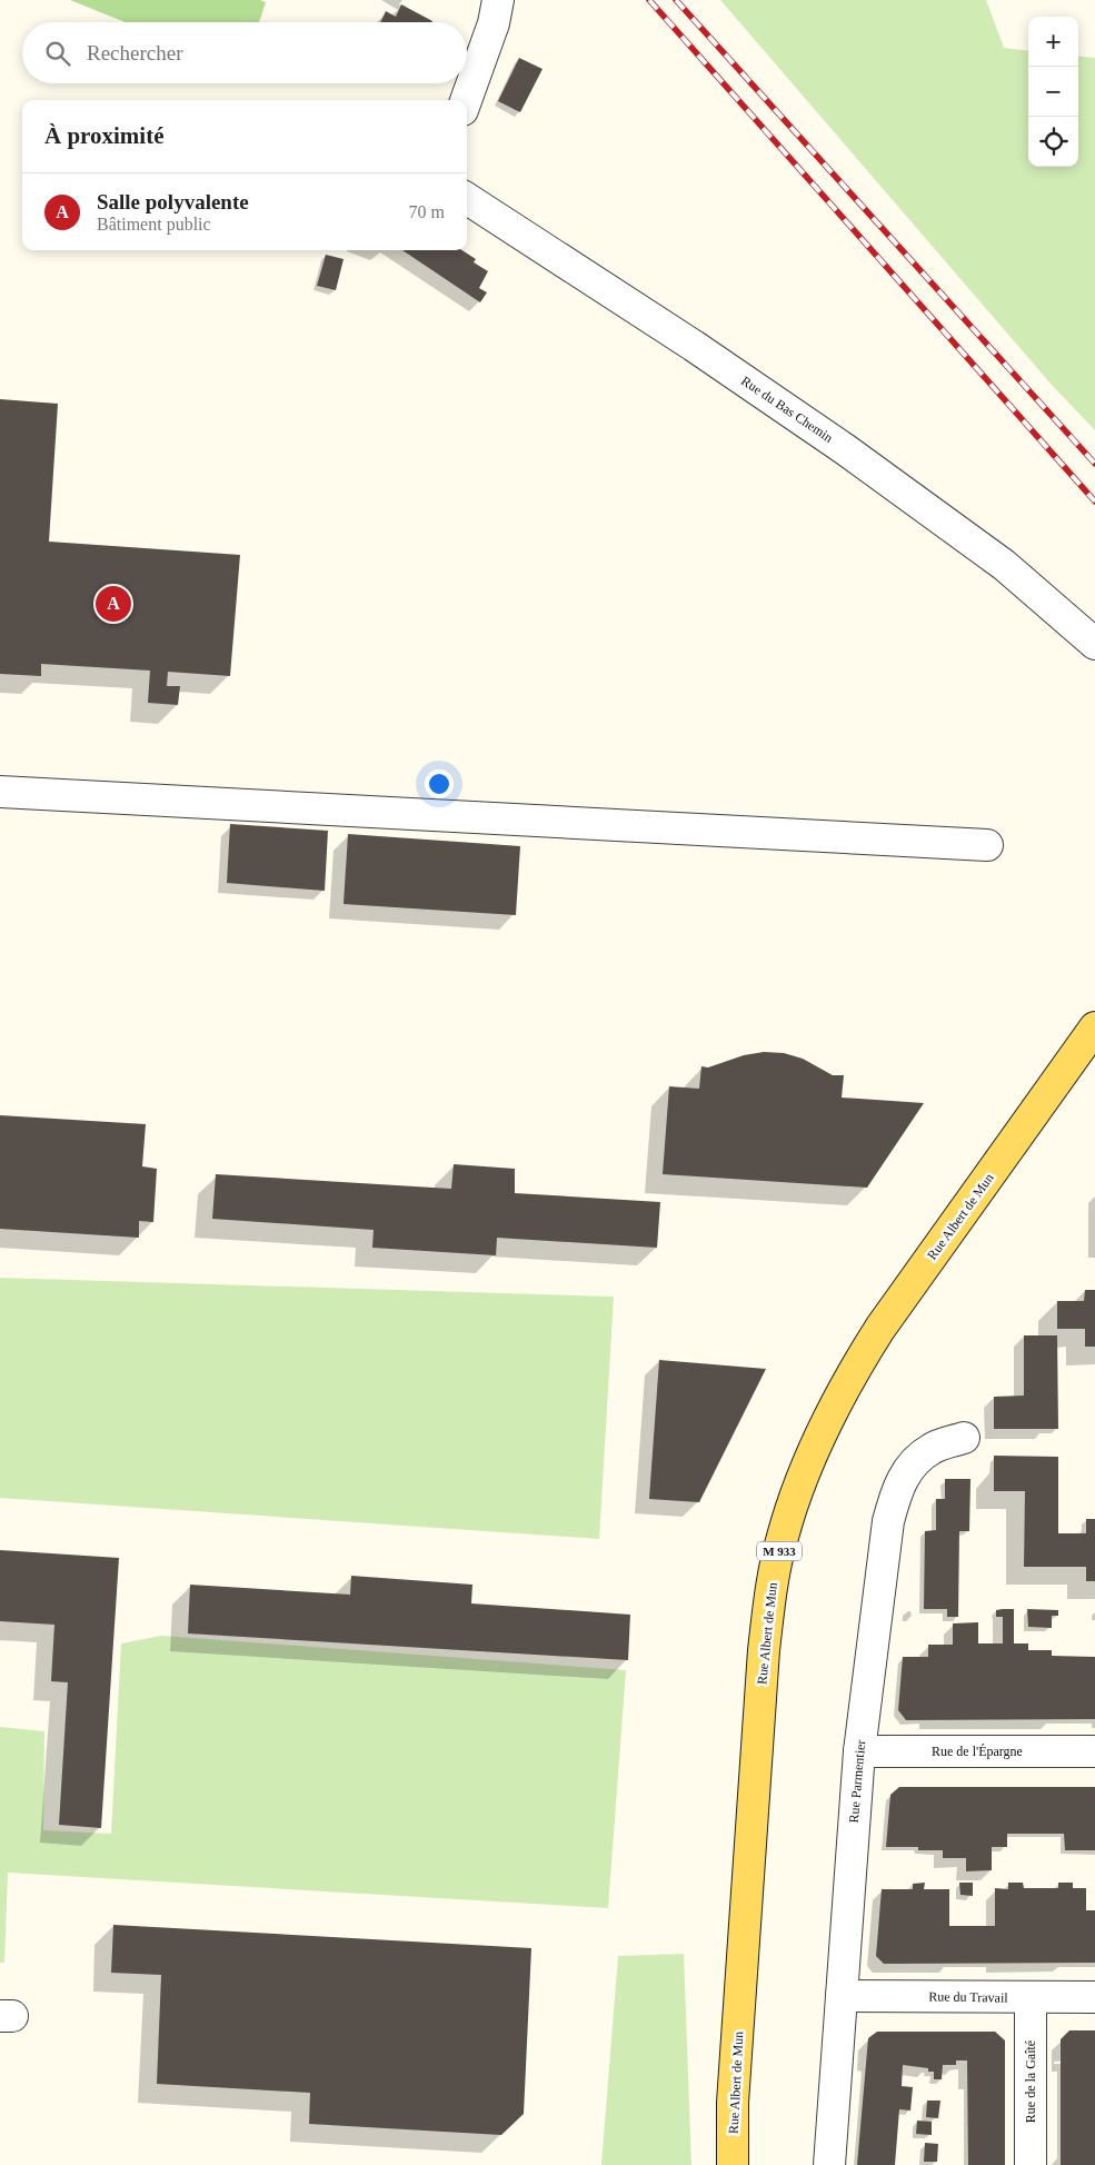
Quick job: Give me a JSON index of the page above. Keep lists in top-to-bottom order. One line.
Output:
{"streets":{"main road":["Rue Albert de Mun","M 933"],"street":["Rue du Bas Chemin","Rue de l'Épargne","Rue Parmentier","Rue du Travail","Rue de la Gaîté"]},"crossings":[["Rue de l'Épargne","Rue Parmentier"],["Rue Parmentier","Rue du Travail"],["Rue du Travail","Rue de la Gaîté"]],"page":{"map_buttons":["+","−"],"search":"Rechercher","heading":"À proximité","list":[{"mark":"A","name":"Salle polyvalente","note":"Bâtiment public","value":"70 m"}],"pins":"A"}}
